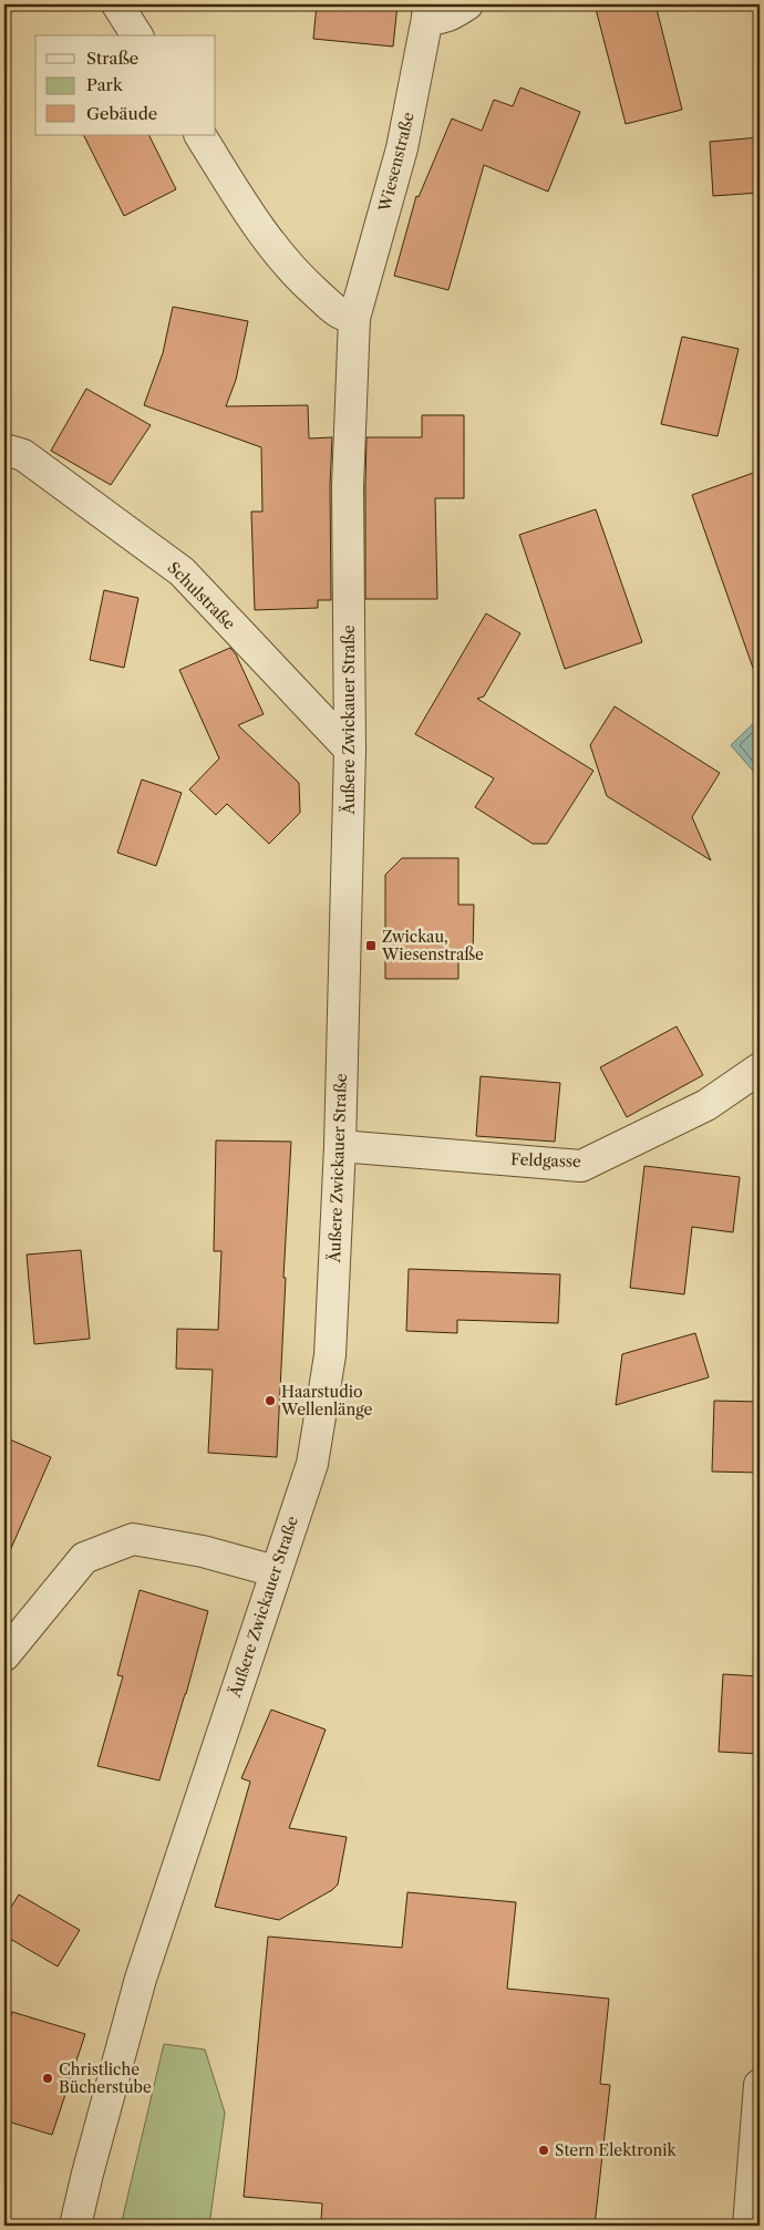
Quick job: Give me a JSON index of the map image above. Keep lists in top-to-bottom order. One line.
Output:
{"streets":{"street":["Wiesenstraße","Schulstraße","Äußere Zwickauer Straße","Feldgasse"]},"crossings":[["Wiesenstraße","Äußere Zwickauer Straße"],["Schulstraße","Äußere Zwickauer Straße"],["Äußere Zwickauer Straße","Feldgasse"]],"places":{"transit":["Zwickau, Wiesenstraße"],"other":["Haarstudio Wellenlänge","Christliche Bücherstube","Stern Elektronik"]},"legend":["Straße","Park","Gebäude"]}
